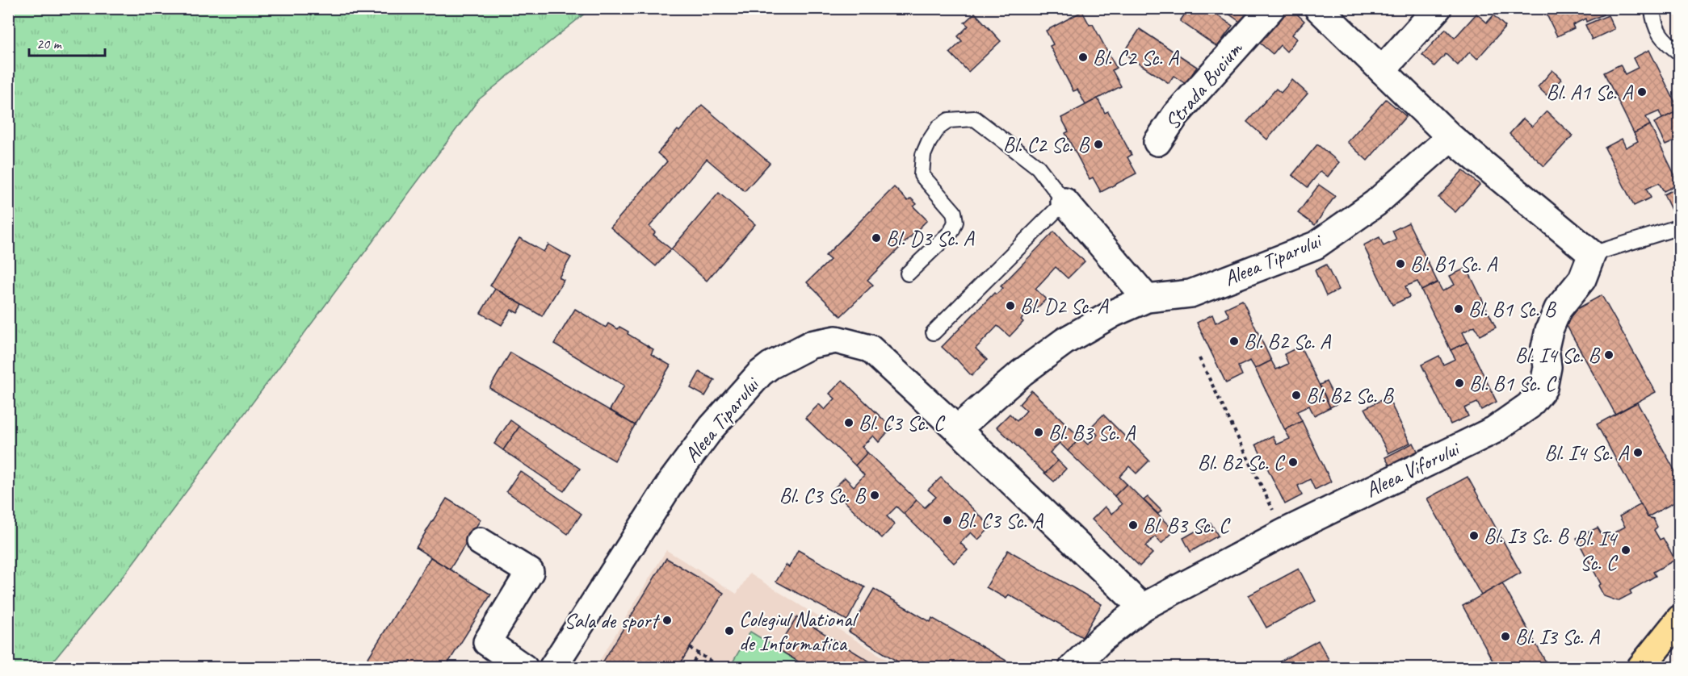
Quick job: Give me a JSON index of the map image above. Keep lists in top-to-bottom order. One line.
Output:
{"streets":{"street":["Strada Bucium","Aleea Tiparului","Aleea Viforului"]},"crossings":[["Aleea Tiparului","Aleea Viforului"]],"places":["Bl. C2 Sc. A","Bl. A1 Sc. A","Bl. C2 Sc. B","Bl. D3 Sc. A","Bl. B1 Sc. A","Bl. D2 Sc. A","Bl. B1 Sc. B","Bl. B2 Sc. A","Bl. I4 Sc. B","Bl. B1 Sc. C","Bl. B2 Sc. B","Bl. C3 Sc. C","Bl. B3 Sc. A","Bl. I4 Sc. A","Bl. B2 Sc. C","Bl. C3 Sc. B","Bl. C3 Sc. A","Bl. B3 Sc. C","Bl. I3 Sc. B","Bl. I4 Sc. C","Sala de sport","Colegiul National de Informatica","Bl. I3 Sc. A"],"scale_bar":"20 m"}
